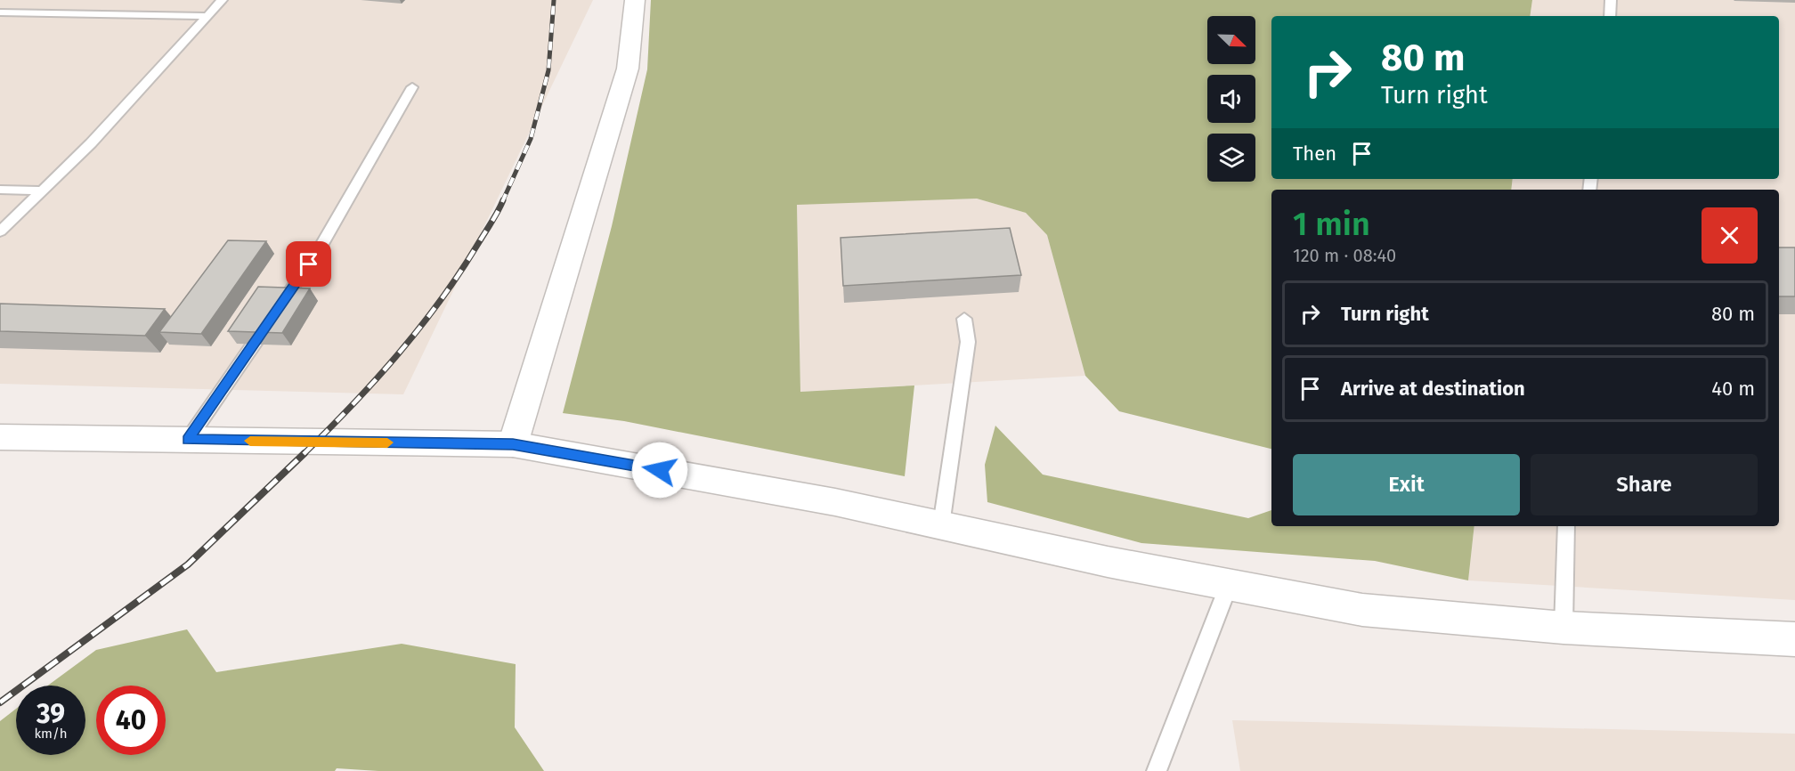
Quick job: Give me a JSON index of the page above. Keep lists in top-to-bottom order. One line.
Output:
{"north":"bottom right","page":{"turn":["80 m","Turn right"],"then":"Then","heading":["1 min","120 m · 08:40"],"list":[{"name":"Turn right","value":"80 m"},{"name":"Arrive at destination","value":"40 m"}],"buttons":["Exit","Share"],"speed":"39 km/h","limit":"40"}}
